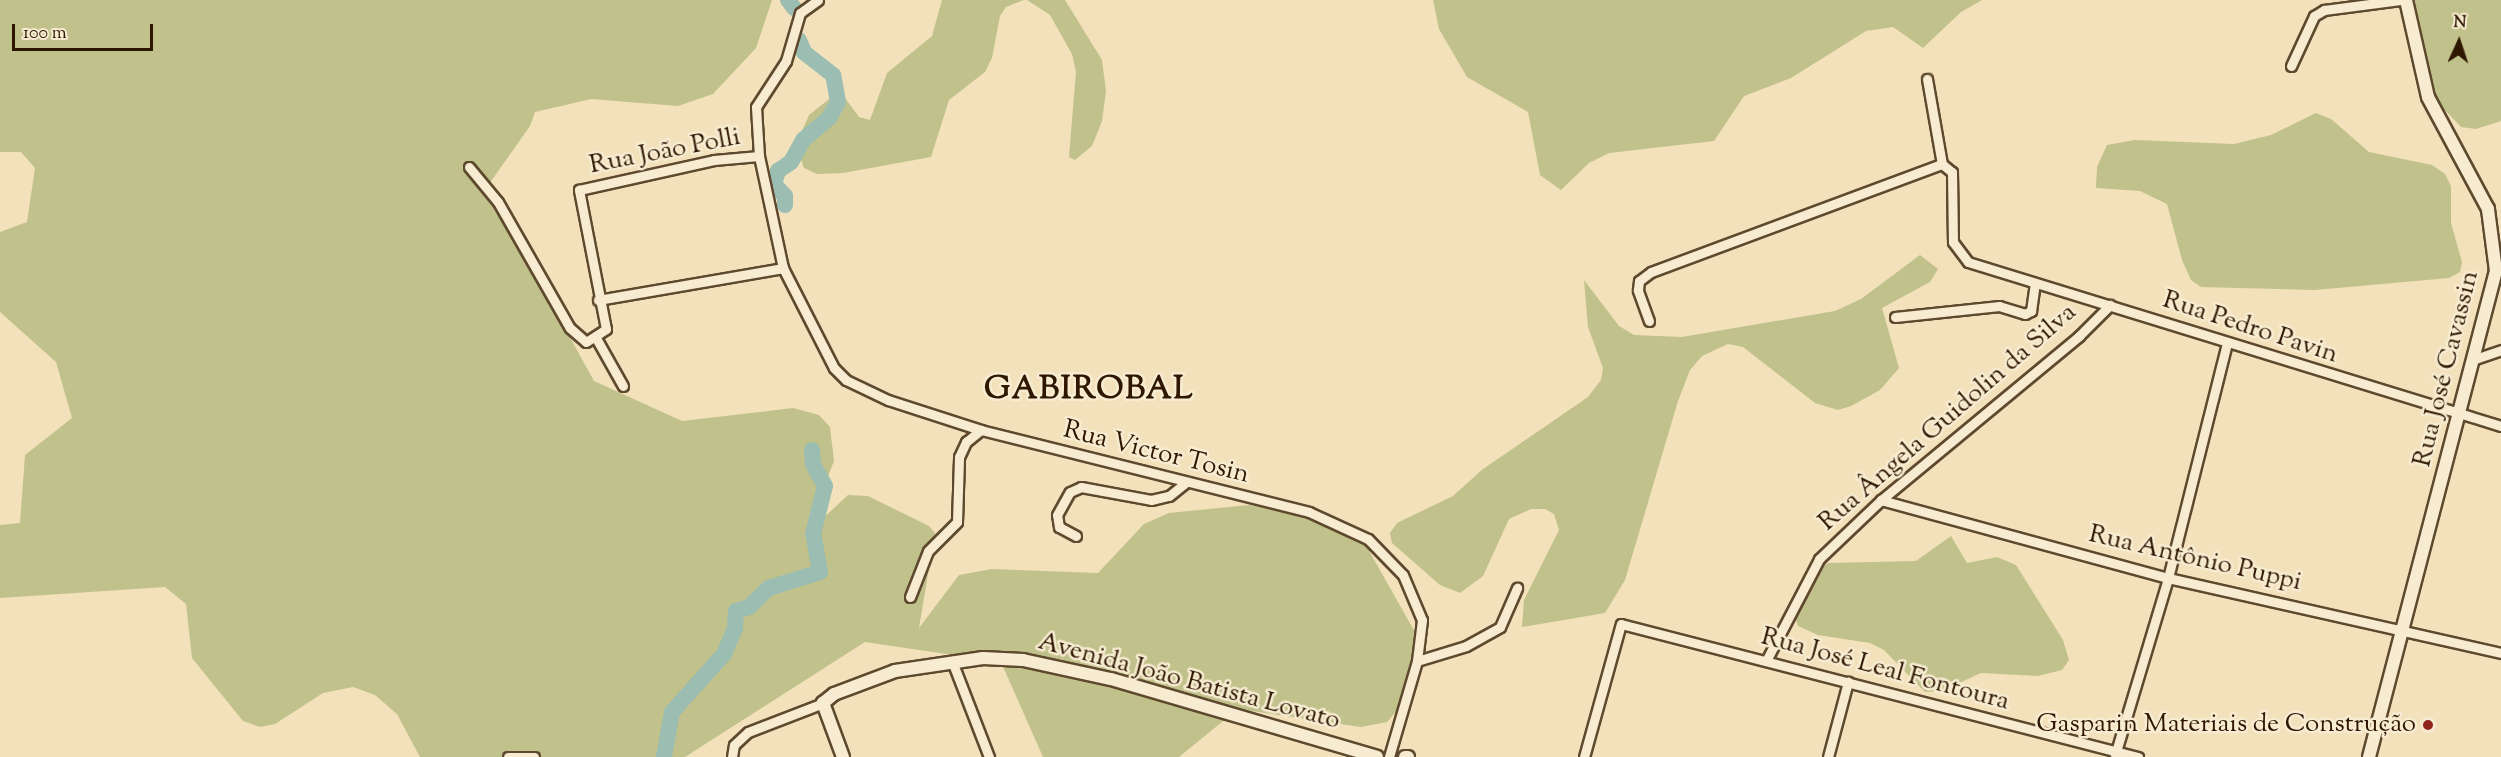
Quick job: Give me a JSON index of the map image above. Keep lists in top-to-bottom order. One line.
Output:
{"streets":{"street":["Rua João Polli","Rua Pedro Pavin","Rua José Cavassin","Rua Ângela Guidolin da Silva","Rua Victor Tosin","Rua Antônio Puppi","Rua José Leal Fontoura","Avenida João Batista Lovato"]},"crossings":[["Rua João Polli","Rua Victor Tosin"],["Rua Pedro Pavin","Rua José Cavassin"],["Rua Pedro Pavin","Rua Ângela Guidolin da Silva"],["Rua José Cavassin","Rua Antônio Puppi"],["Rua Ângela Guidolin da Silva","Rua Antônio Puppi"],["Rua Ângela Guidolin da Silva","Rua José Leal Fontoura"]],"districts":["GABIROBAL"],"places":["Gasparin Materiais de Construção"],"scale_bar":"100 m","north":"top"}
